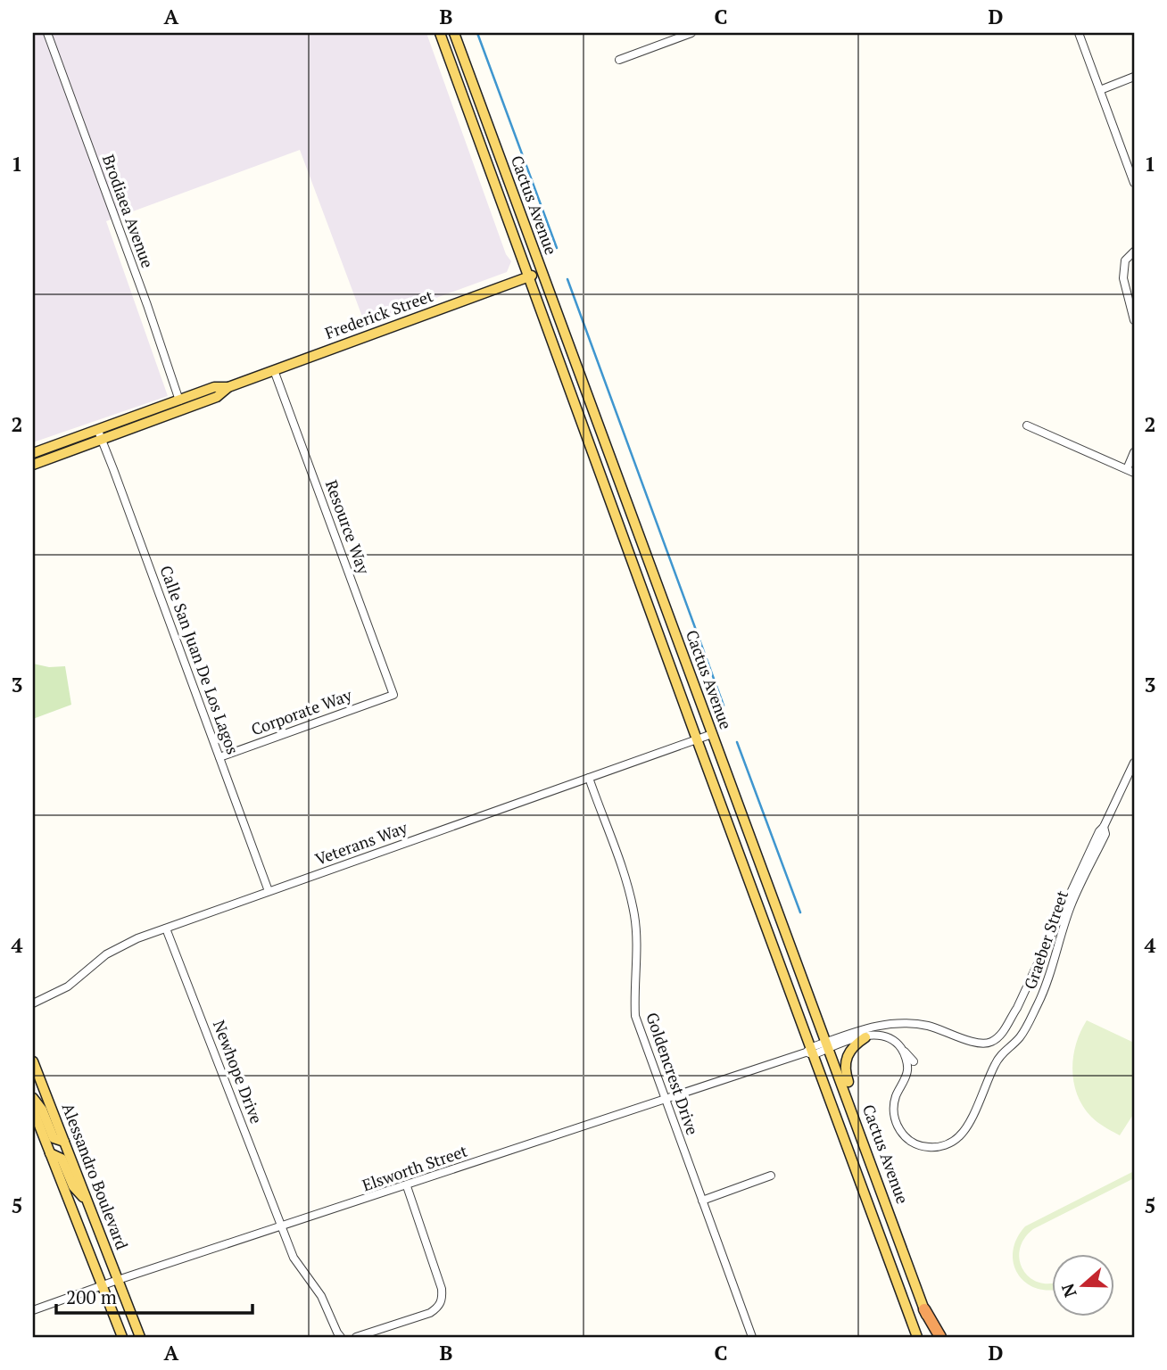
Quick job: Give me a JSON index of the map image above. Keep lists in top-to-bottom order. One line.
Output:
{"streets":{"main road":["Cactus Avenue","Frederick Street","Alessandro Boulevard"],"street":["Brodiaea Avenue","Resource Way","Calle San Juan De Los Lagos","Corporate Way","Veterans Way","Graeber Street","Newhope Drive","Goldencrest Drive","Elsworth Street"]},"crossings":[["Cactus Avenue","Frederick Street"],["Cactus Avenue","Veterans Way"],["Cactus Avenue","Graeber Street"],["Cactus Avenue","Elsworth Street"],["Brodiaea Avenue","Frederick Street"],["Frederick Street","Resource Way"],["Frederick Street","Calle San Juan De Los Lagos"],["Resource Way","Corporate Way"],["Calle San Juan De Los Lagos","Corporate Way"],["Calle San Juan De Los Lagos","Veterans Way"],["Veterans Way","Newhope Drive"],["Veterans Way","Goldencrest Drive"],["Graeber Street","Elsworth Street"],["Newhope Drive","Elsworth Street"],["Goldencrest Drive","Elsworth Street"],["Elsworth Street","Alessandro Boulevard"]],"scale_bar":"200 m","north":"left","grid":{"columns":["A","B","C","D"],"rows":["1","2","3","4","5"]}}
